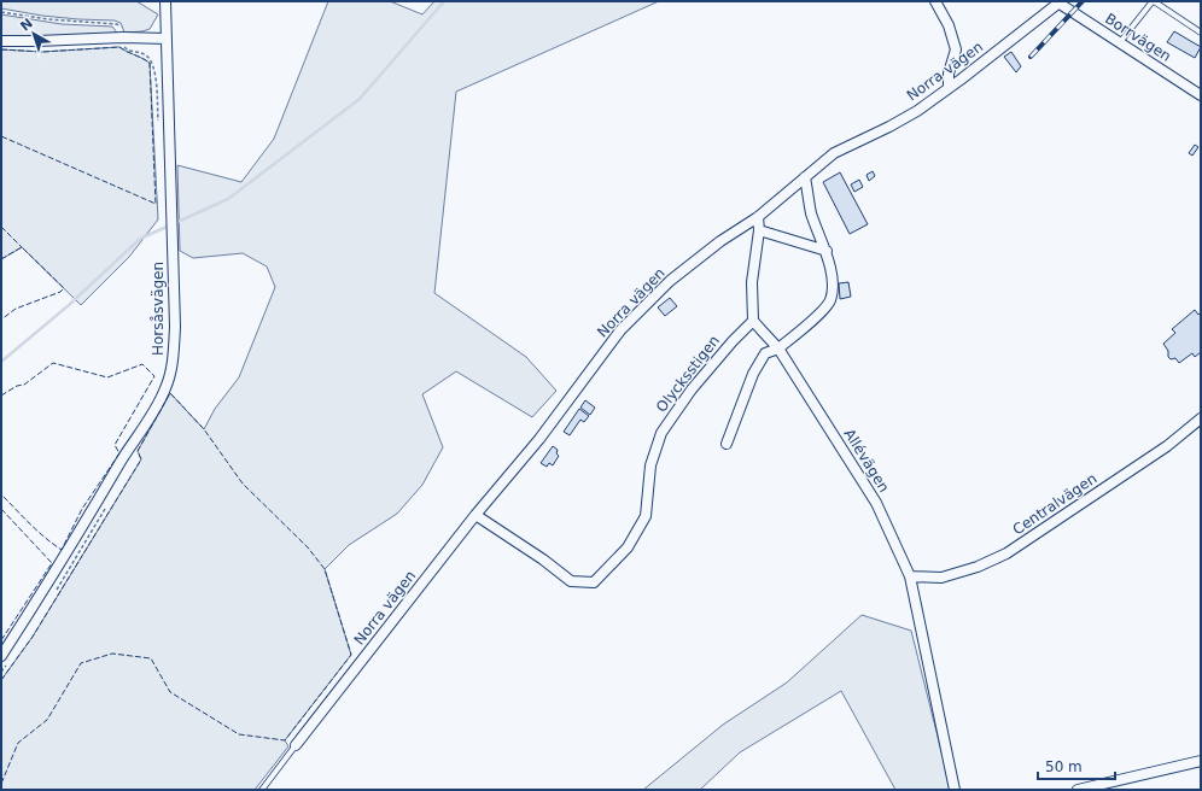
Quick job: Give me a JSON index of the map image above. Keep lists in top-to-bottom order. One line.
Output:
{"streets":{"street":["Borrvägen","Norra vägen","Horsåsvägen","Olycksstigen","Allévägen","Centralvägen"]},"crossings":[["Borrvägen","Norra vägen"],["Norra vägen","Olycksstigen"],["Olycksstigen","Allévägen"],["Allévägen","Centralvägen"]],"scale_bar":"50 m","north":"top left"}
